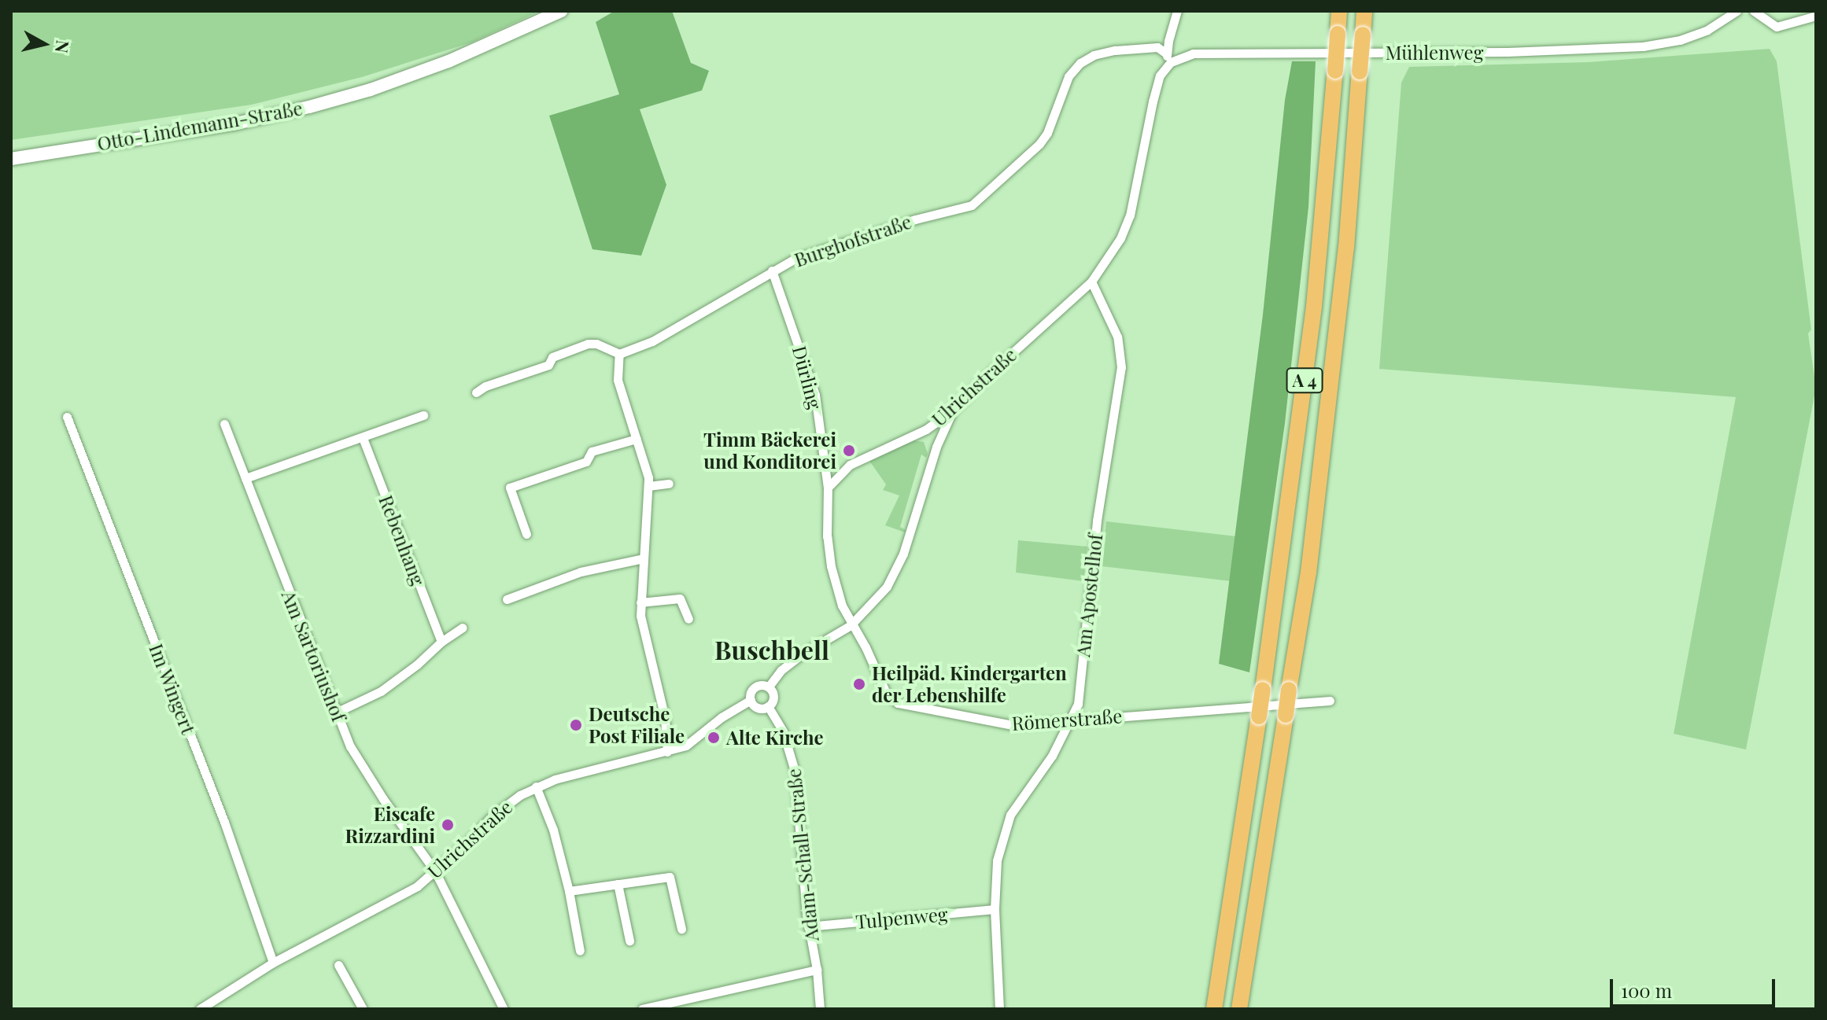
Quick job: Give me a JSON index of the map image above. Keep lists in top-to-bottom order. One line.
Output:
{"streets":{"highway":["A 4"],"street":["Mühlenweg","Otto-Lindemann-Straße","Burghofstraße","Dürling","Ulrichstraße","Rebenhang","Am Apostelhof","Am Sartoriushof","Im Wingert","Römerstraße","Adam-Schall-Straße","Tulpenweg"]},"crossings":[["Mühlenweg","Burghofstraße"],["Mühlenweg","Ulrichstraße"],["Burghofstraße","Dürling"],["Burghofstraße","Ulrichstraße"],["Dürling","Ulrichstraße"],["Ulrichstraße","Am Apostelhof"],["Ulrichstraße","Am Sartoriushof"],["Ulrichstraße","Im Wingert"],["Ulrichstraße","Adam-Schall-Straße"],["Am Apostelhof","Römerstraße"],["Am Apostelhof","Tulpenweg"],["Adam-Schall-Straße","Tulpenweg"]],"districts":["Buschbell"],"places":["Timm Bäckerei und Konditorei","Heilpäd. Kindergarten der Lebenshilfe","Deutsche Post Filiale","Alte Kirche","Eiscafe Rizzardini"],"scale_bar":"100 m","north":"right"}
